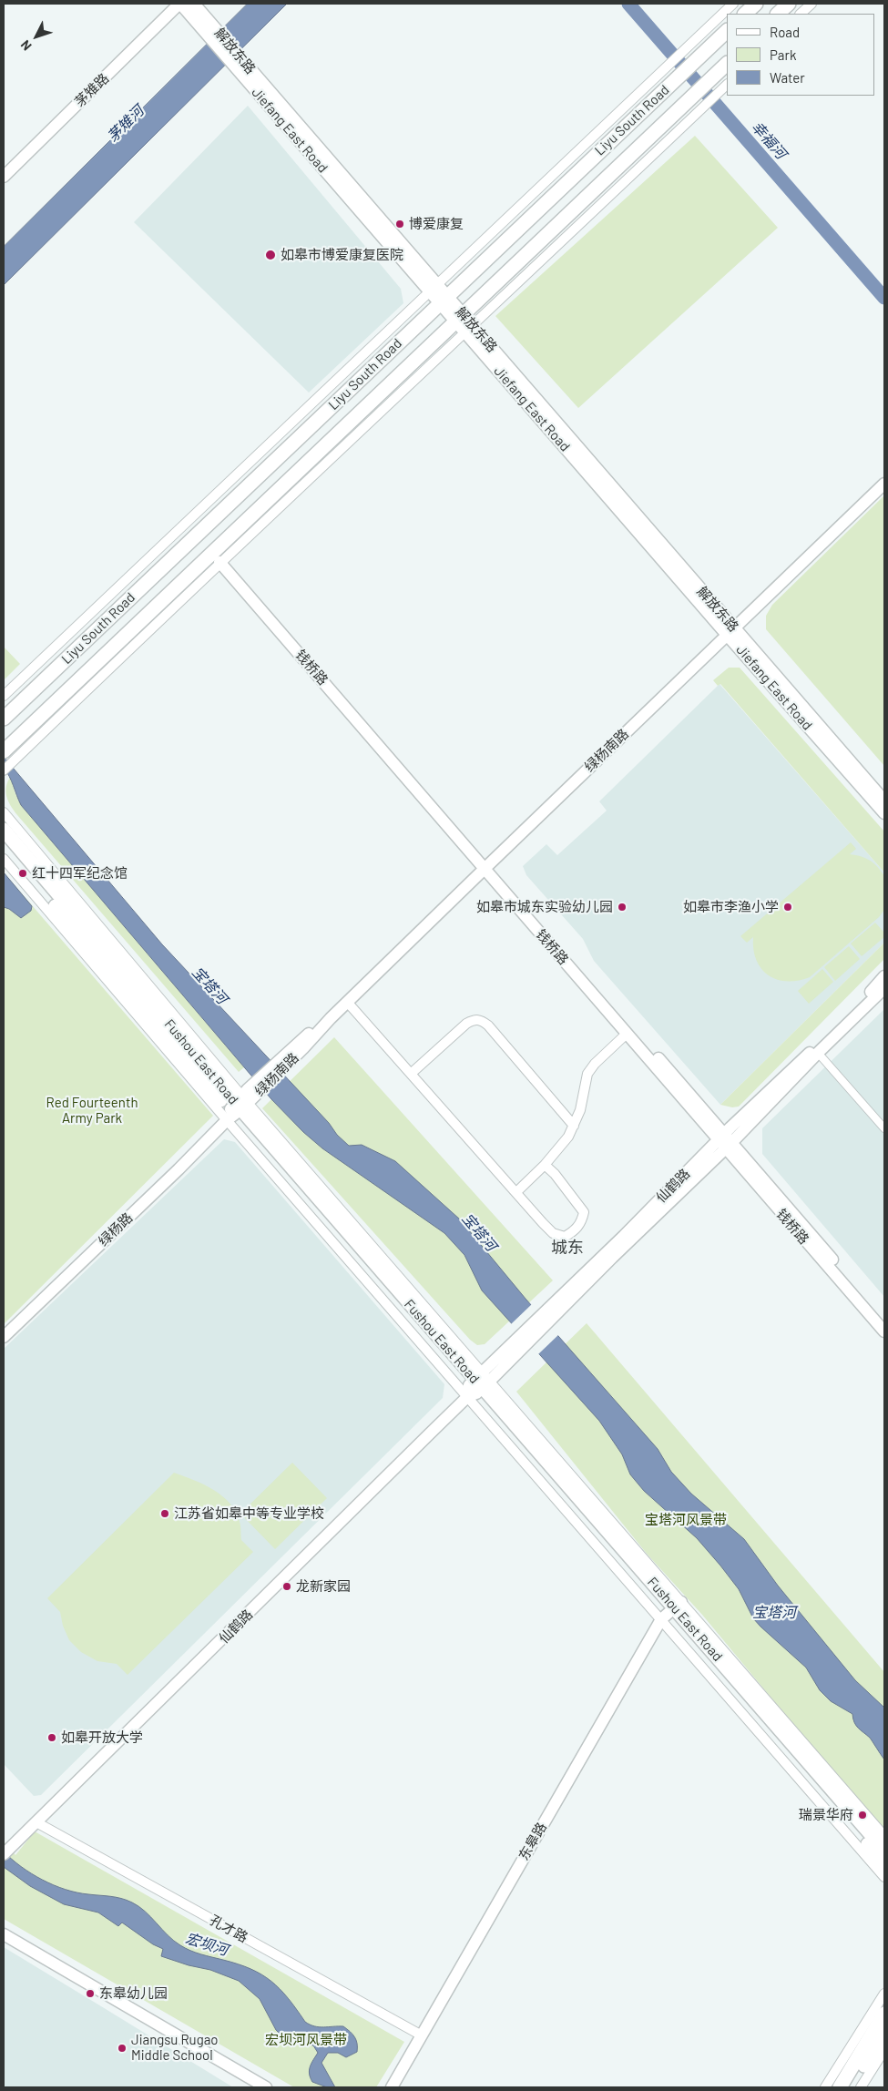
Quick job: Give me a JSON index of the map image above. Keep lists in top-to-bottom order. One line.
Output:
{"streets":{"main road":["Liyu South Road","Fushou East Road"],"street":["解放东路","茅雉路","Jiefang East Road","钱桥路","绿杨南路","仙鹤路","绿杨路","东皋路","孔才路"]},"crossings":[["解放东路","Liyu South Road"],["解放东路","Jiefang East Road"],["解放东路","绿杨南路"],["茅雉路","Jiefang East Road"],["Jiefang East Road","绿杨南路"],["钱桥路","绿杨南路"],["钱桥路","仙鹤路"],["绿杨南路","Fushou East Road"],["绿杨南路","绿杨路"],["Fushou East Road","仙鹤路"],["Fushou East Road","绿杨路"],["Fushou East Road","东皋路"],["仙鹤路","孔才路"],["东皋路","孔才路"]],"districts":["城东"],"water":["茅雉河","幸福河","宝塔河","宏坝河"],"parks":["Red Fourteenth Army Park","宝塔河风景带","宏坝河风景带"],"places":["博爱康复","如皋市博爱康复医院","红十四军纪念馆","如皋市城东实验幼儿园","如皋市李渔小学","江苏省如皋中等专业学校","龙新家园","如皋开放大学","瑞景华府","东皋幼儿园","Jiangsu Rugao Middle School"],"legend":["Road","Park","Water"],"north":"bottom left"}
